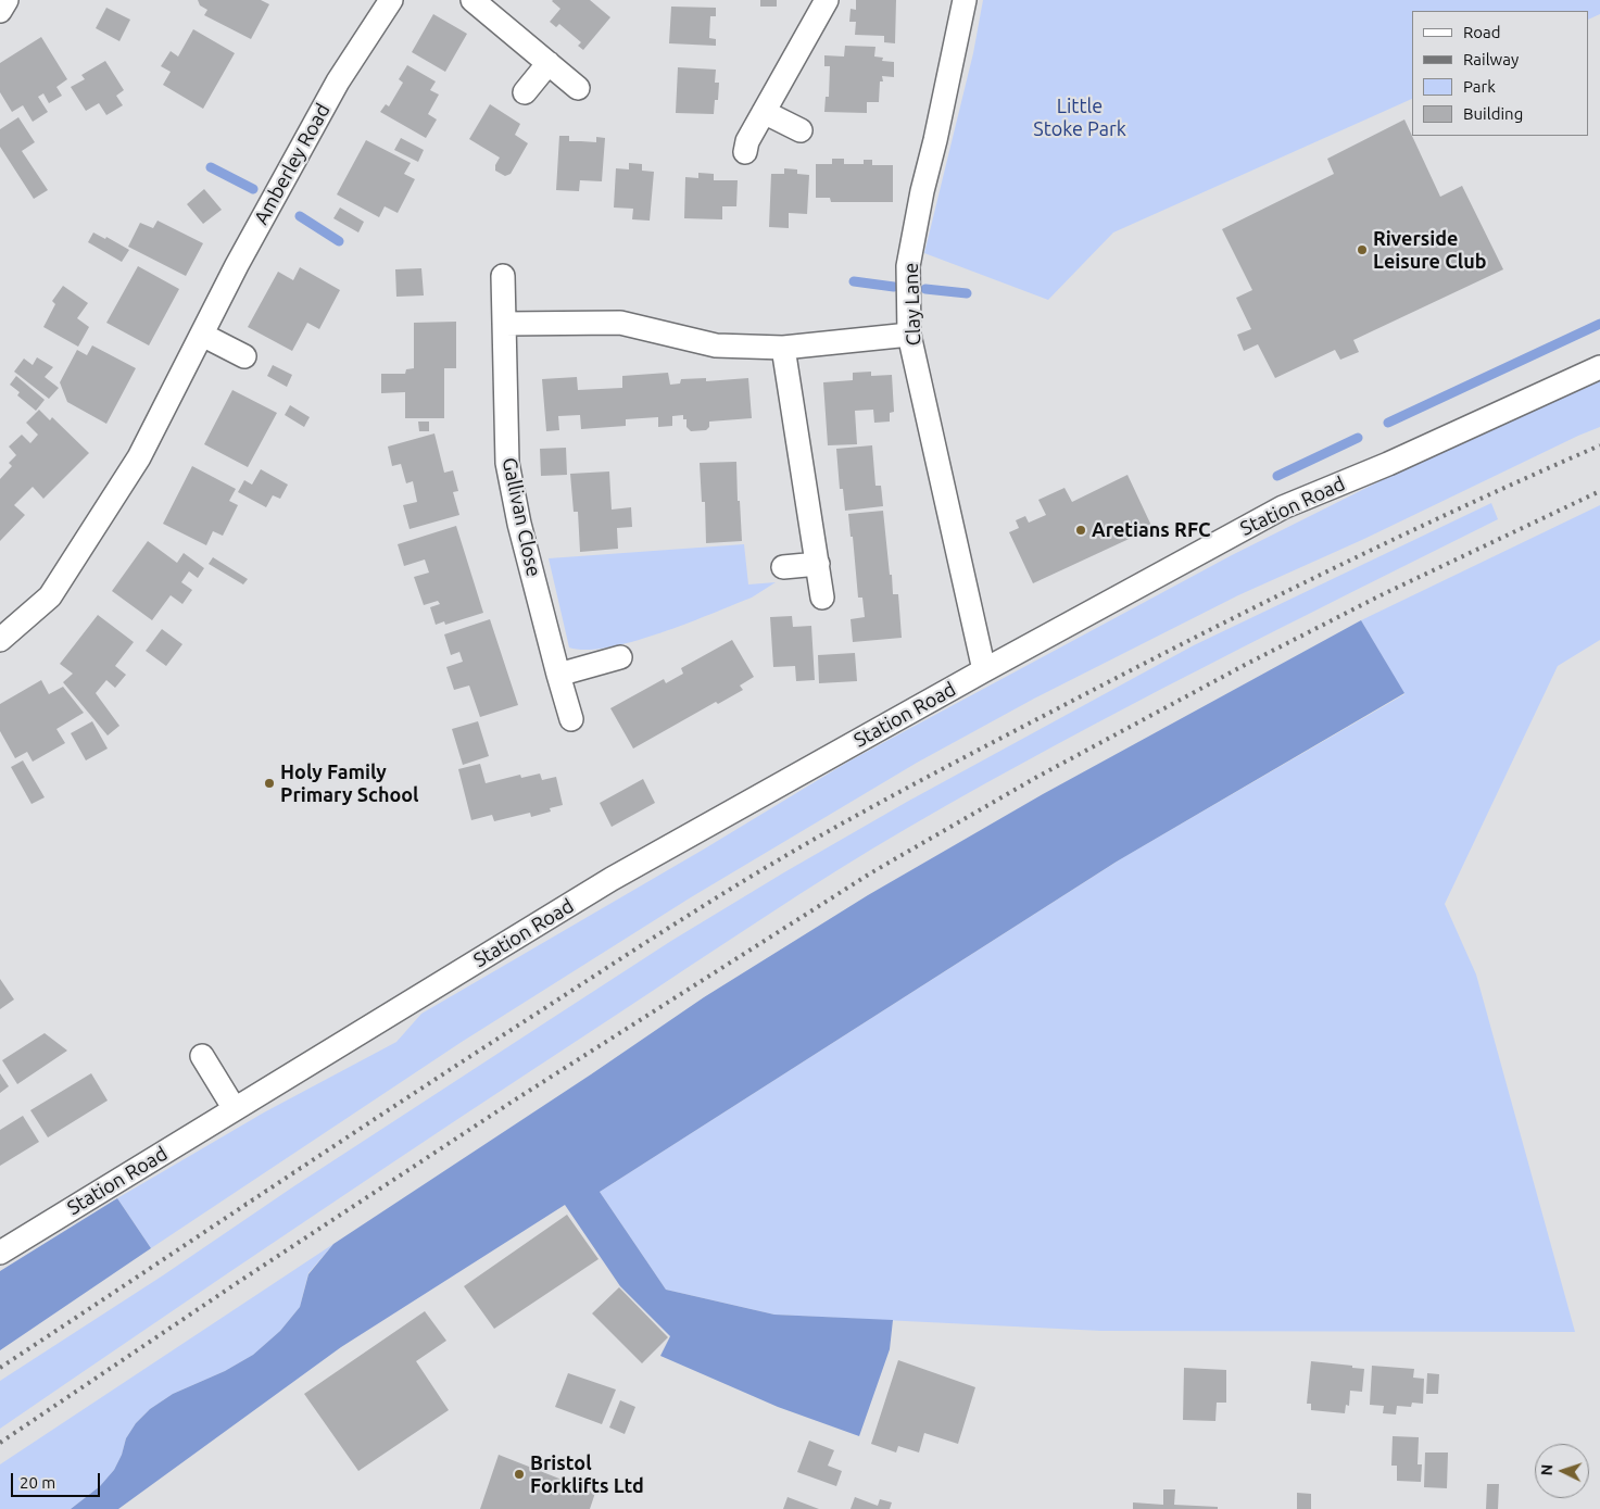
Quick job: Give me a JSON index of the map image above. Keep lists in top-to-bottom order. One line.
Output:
{"streets":{"street":["Amberley Road","Clay Lane","Station Road","Gallivan Close"]},"crossings":[["Clay Lane","Station Road"]],"parks":["Little Stoke Park"],"places":["Riverside Leisure Club","Aretians RFC","Holy Family Primary School","Bristol Forklifts Ltd"],"legend":["Road","Railway","Park","Building"],"scale_bar":"20 m","north":"left"}
